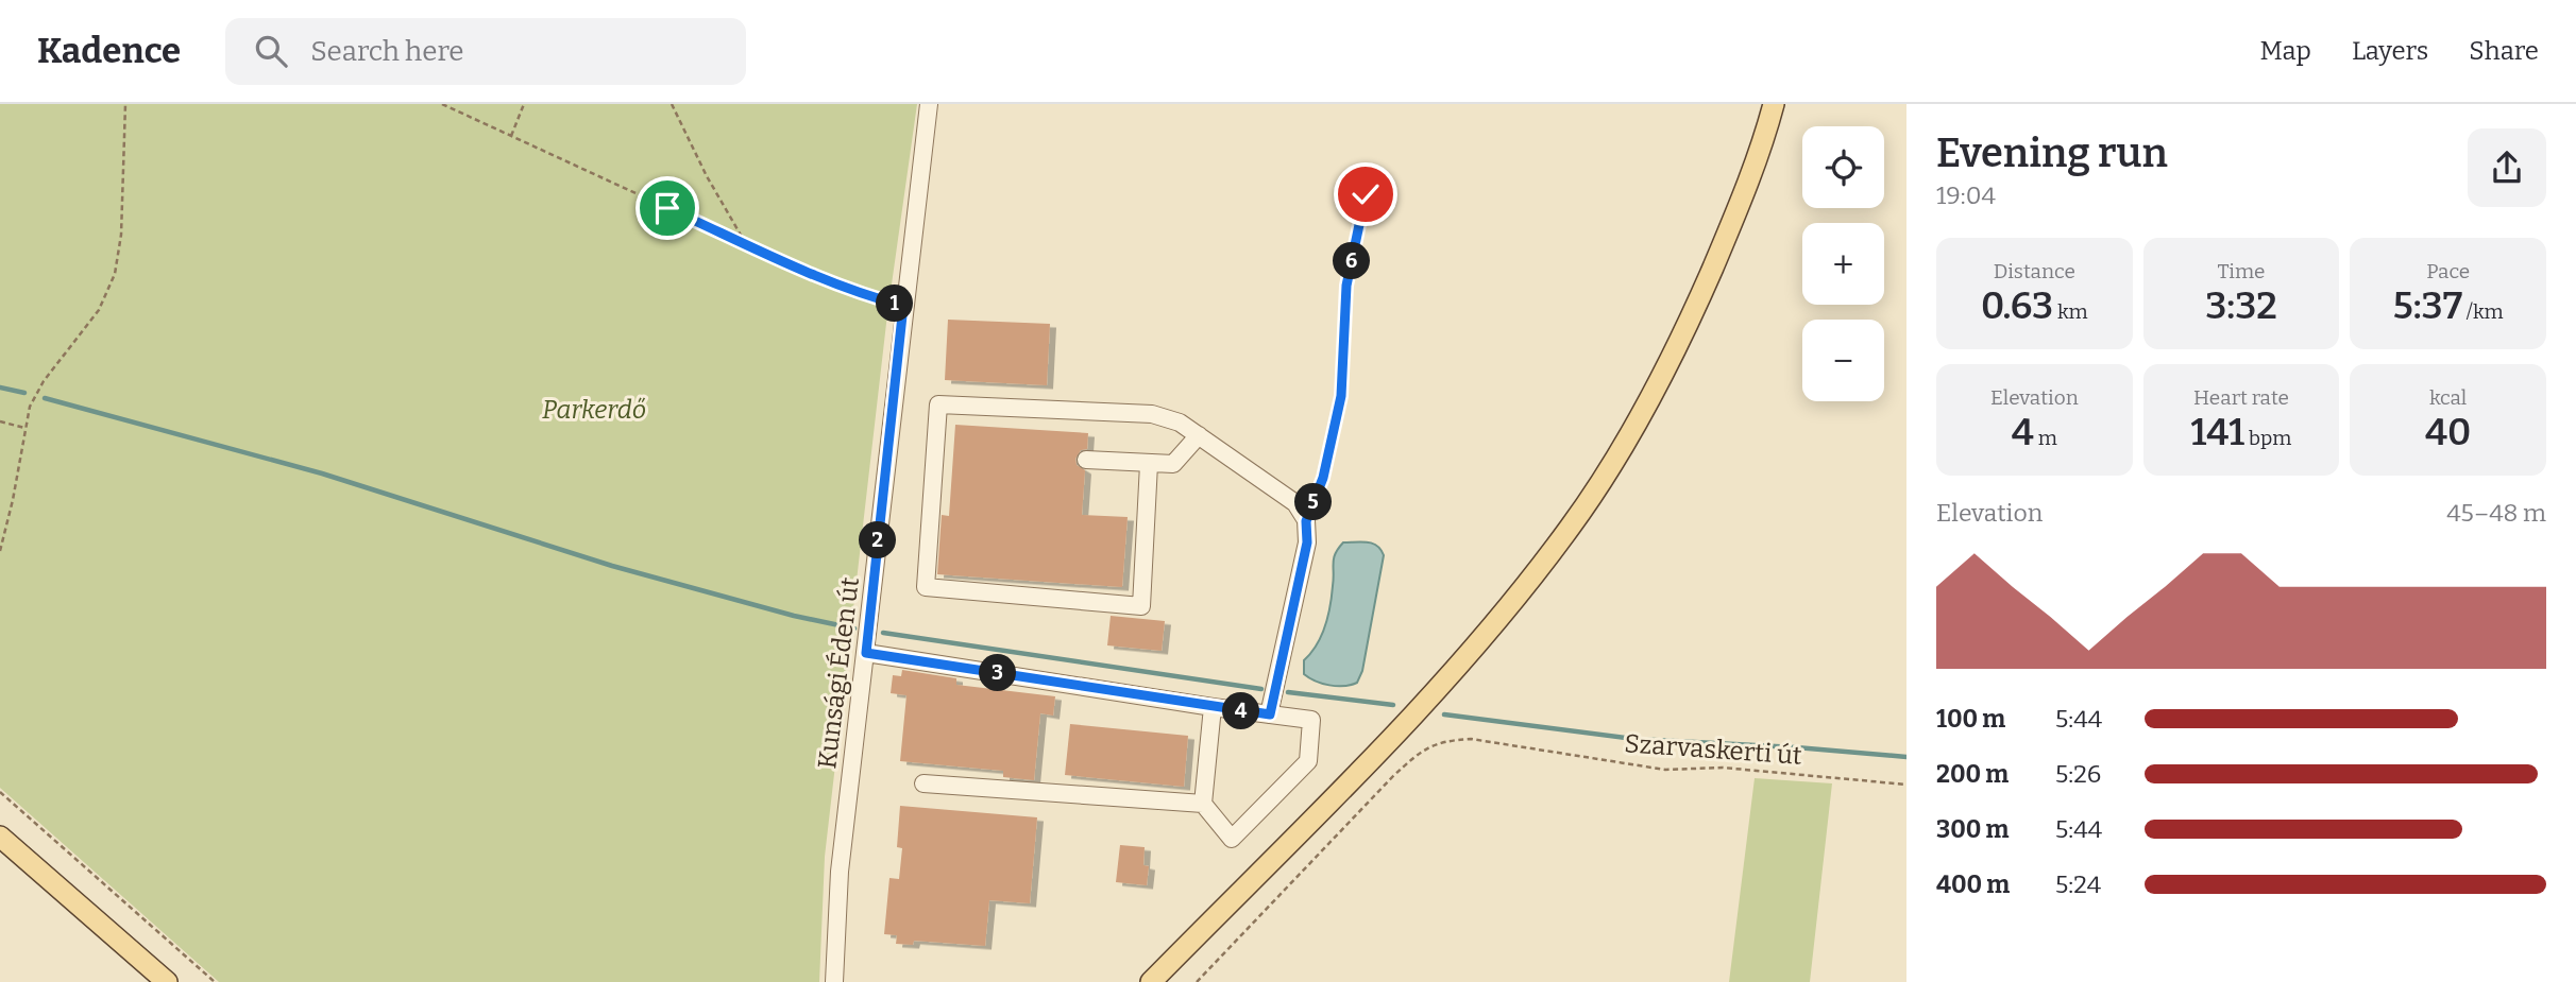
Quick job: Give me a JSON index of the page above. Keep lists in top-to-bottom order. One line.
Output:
{"streets":{"street":["Kunsági Éden út"],"path":["Szarvaskerti út"]},"parks":["Parkerdő"],"page":{"header":"Kadence","search":"Search here","nav":["Map","Layers","Share"],"heading":["Evening run","19:04"],"map_buttons":["+","−"],"stats":[["Distance","0.63 km"],["Time","3:32"],["Pace","5:37 /km"],["Elevation","4 m"],["Heart rate","141 bpm"],["kcal","40"]],"pins":["6","1","5","2","3","4"],"chart":["Elevation","45–48 m"],"list":[{"name":"100 m","note":"5:44"},{"name":"200 m","note":"5:26"},{"name":"300 m","note":"5:44"},{"name":"400 m","note":"5:24"}]}}
